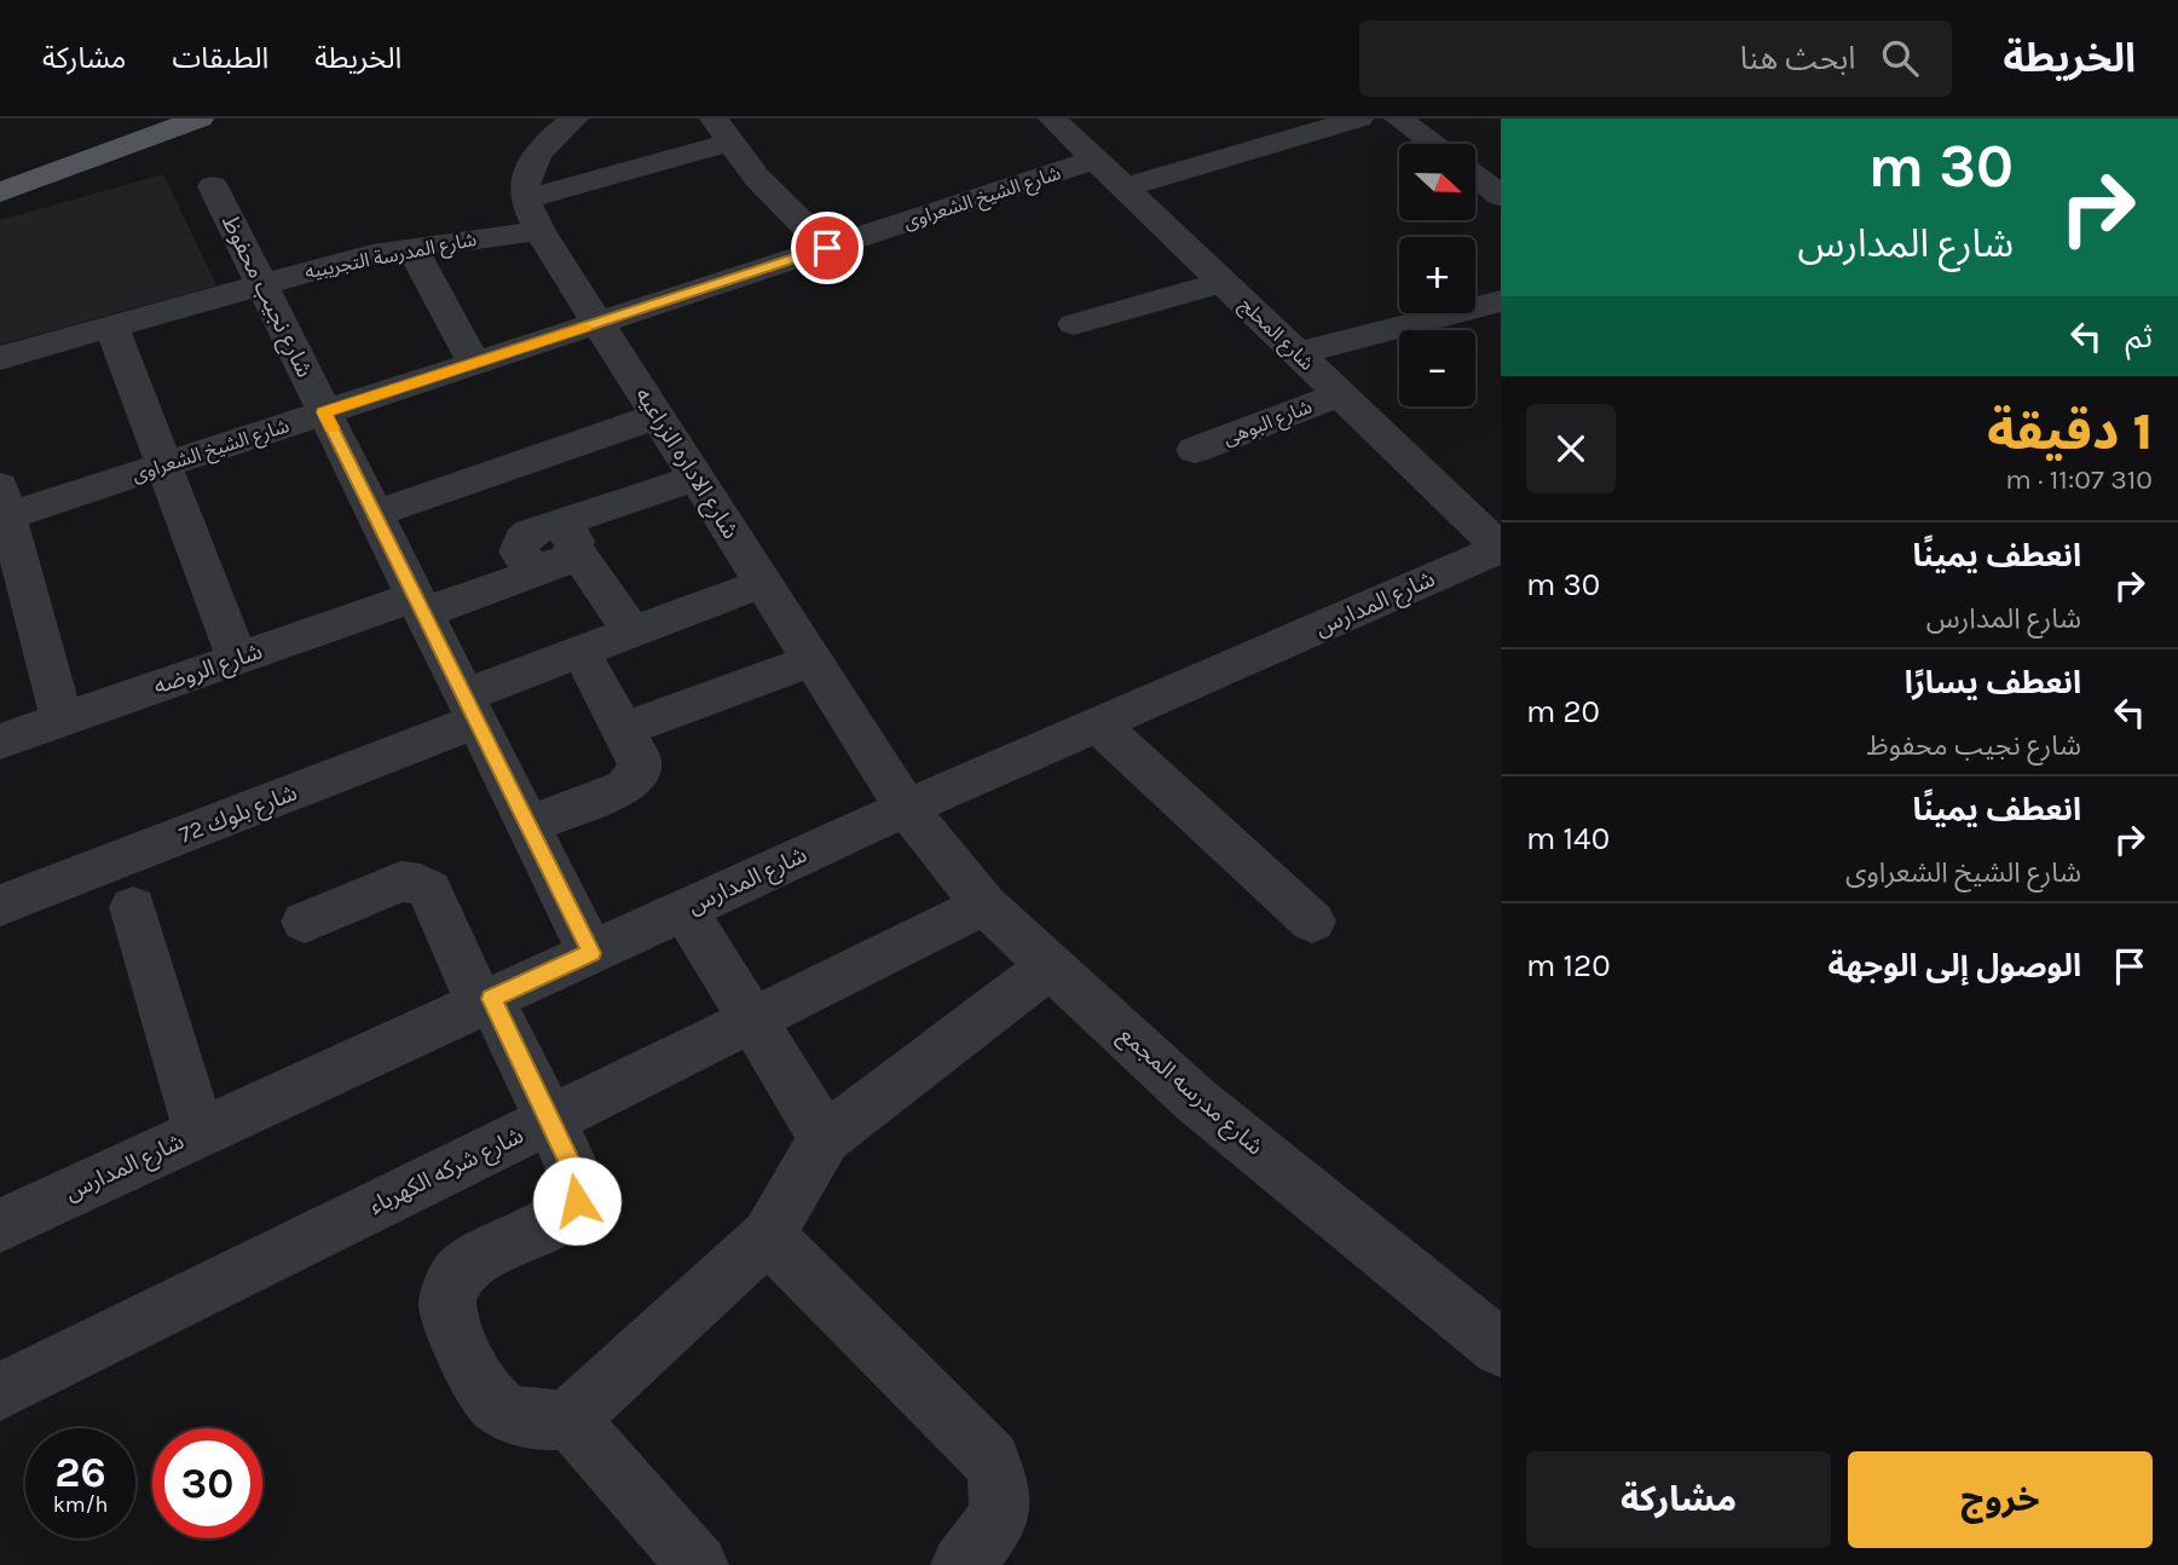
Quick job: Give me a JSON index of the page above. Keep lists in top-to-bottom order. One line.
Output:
{"streets":{"street":["شارع الشيخ الشعراوى","شارع المدرسة التجريبيه","شارع نجيب محفوظ","شارع المحلج","شارع البوهى","شارع الاداره الزراعيه","شارع المدارس","شارع الروضه","شارع بلوك 72","شارع مدرسه المجمع","شارع شركه الكهرباء"]},"crossings":[["شارع الشيخ الشعراوى","شارع نجيب محفوظ"],["شارع الشيخ الشعراوى","شارع المحلج"],["شارع الشيخ الشعراوى","شارع الاداره الزراعيه"],["شارع المدرسة التجريبيه","شارع نجيب محفوظ"],["شارع المدرسة التجريبيه","شارع الاداره الزراعيه"],["شارع نجيب محفوظ","شارع المدارس"],["شارع نجيب محفوظ","شارع الروضه"],["شارع نجيب محفوظ","شارع بلوك 72"],["شارع المحلج","شارع البوهى"],["شارع المحلج","شارع المدارس"],["شارع الاداره الزراعيه","شارع المدارس"],["شارع الاداره الزراعيه","شارع الروضه"],["شارع الاداره الزراعيه","شارع بلوك 72"],["شارع الاداره الزراعيه","شارع مدرسه المجمع"],["شارع المدارس","شارع مدرسه المجمع"],["شارع مدرسه المجمع","شارع شركه الكهرباء"]],"north":"right","page":{"header":"الخريطة","search":"ابحث هنا","nav":["الخريطة","الطبقات","مشاركة"],"turn":["30 m","شارع المدارس"],"map_buttons":["+","−"],"then":"ثم","heading":["1 دقيقة","310 m · 11:07"],"list":[{"name":"انعطف يمينًا","note":"شارع المدارس","value":"30 m"},{"name":"انعطف يسارًا","note":"شارع نجيب محفوظ","value":"20 m"},{"name":"انعطف يمينًا","note":"شارع الشيخ الشعراوى","value":"140 m"},{"name":"الوصول إلى الوجهة","value":"120 m"}],"speed":"26 km/h","limit":"30","buttons":["خروج","مشاركة"]}}
